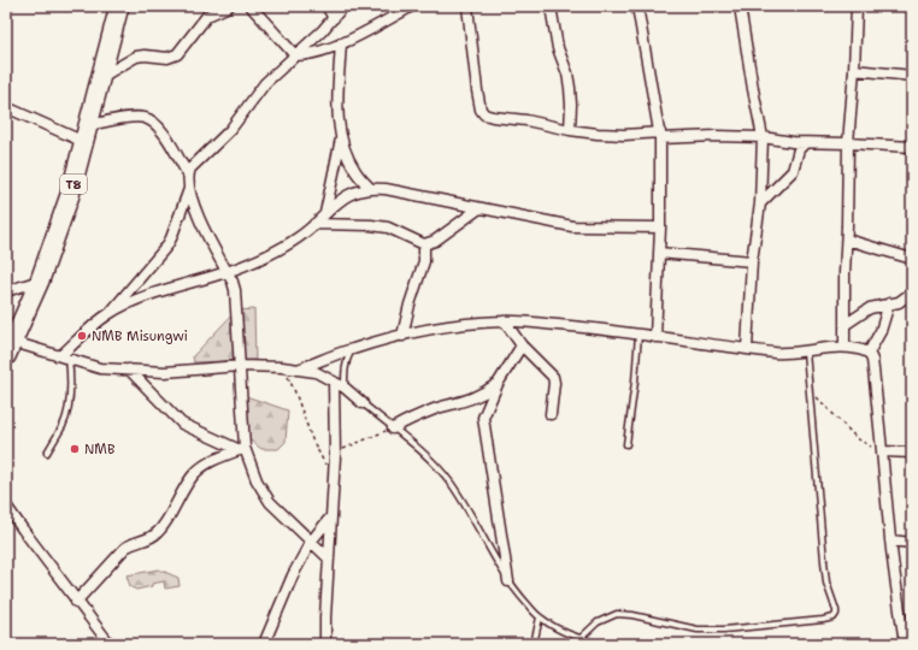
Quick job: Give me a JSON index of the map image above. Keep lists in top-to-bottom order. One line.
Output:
{"streets":{"highway":["T8"]},"places":["NMB Misungwi","NMB"]}
